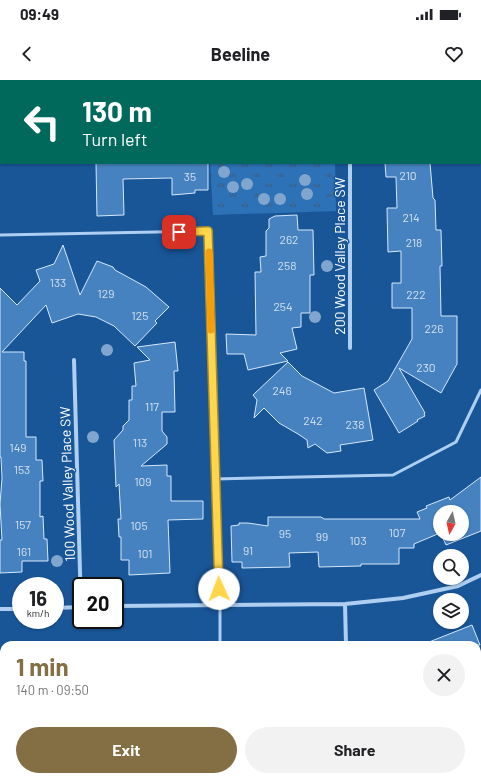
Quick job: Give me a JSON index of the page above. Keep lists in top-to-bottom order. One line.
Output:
{"streets":{"street":["200 Wood Valley Place SW","100 Wood Valley Place SW"]},"house_numbers":["210","35","214","262","218","258","133","129","222","254","125","226","230","246","117","242","238","113","149","153","109","157","105","107","95","99","103","91","161","101"],"north":"bottom","page":{"status":"09:49","header":"Beeline","turn":["130 m","Turn left"],"speed":"16 km/h","limit":"20","heading":["1 min","140 m · 09:50"],"buttons":["Exit","Share"]}}
